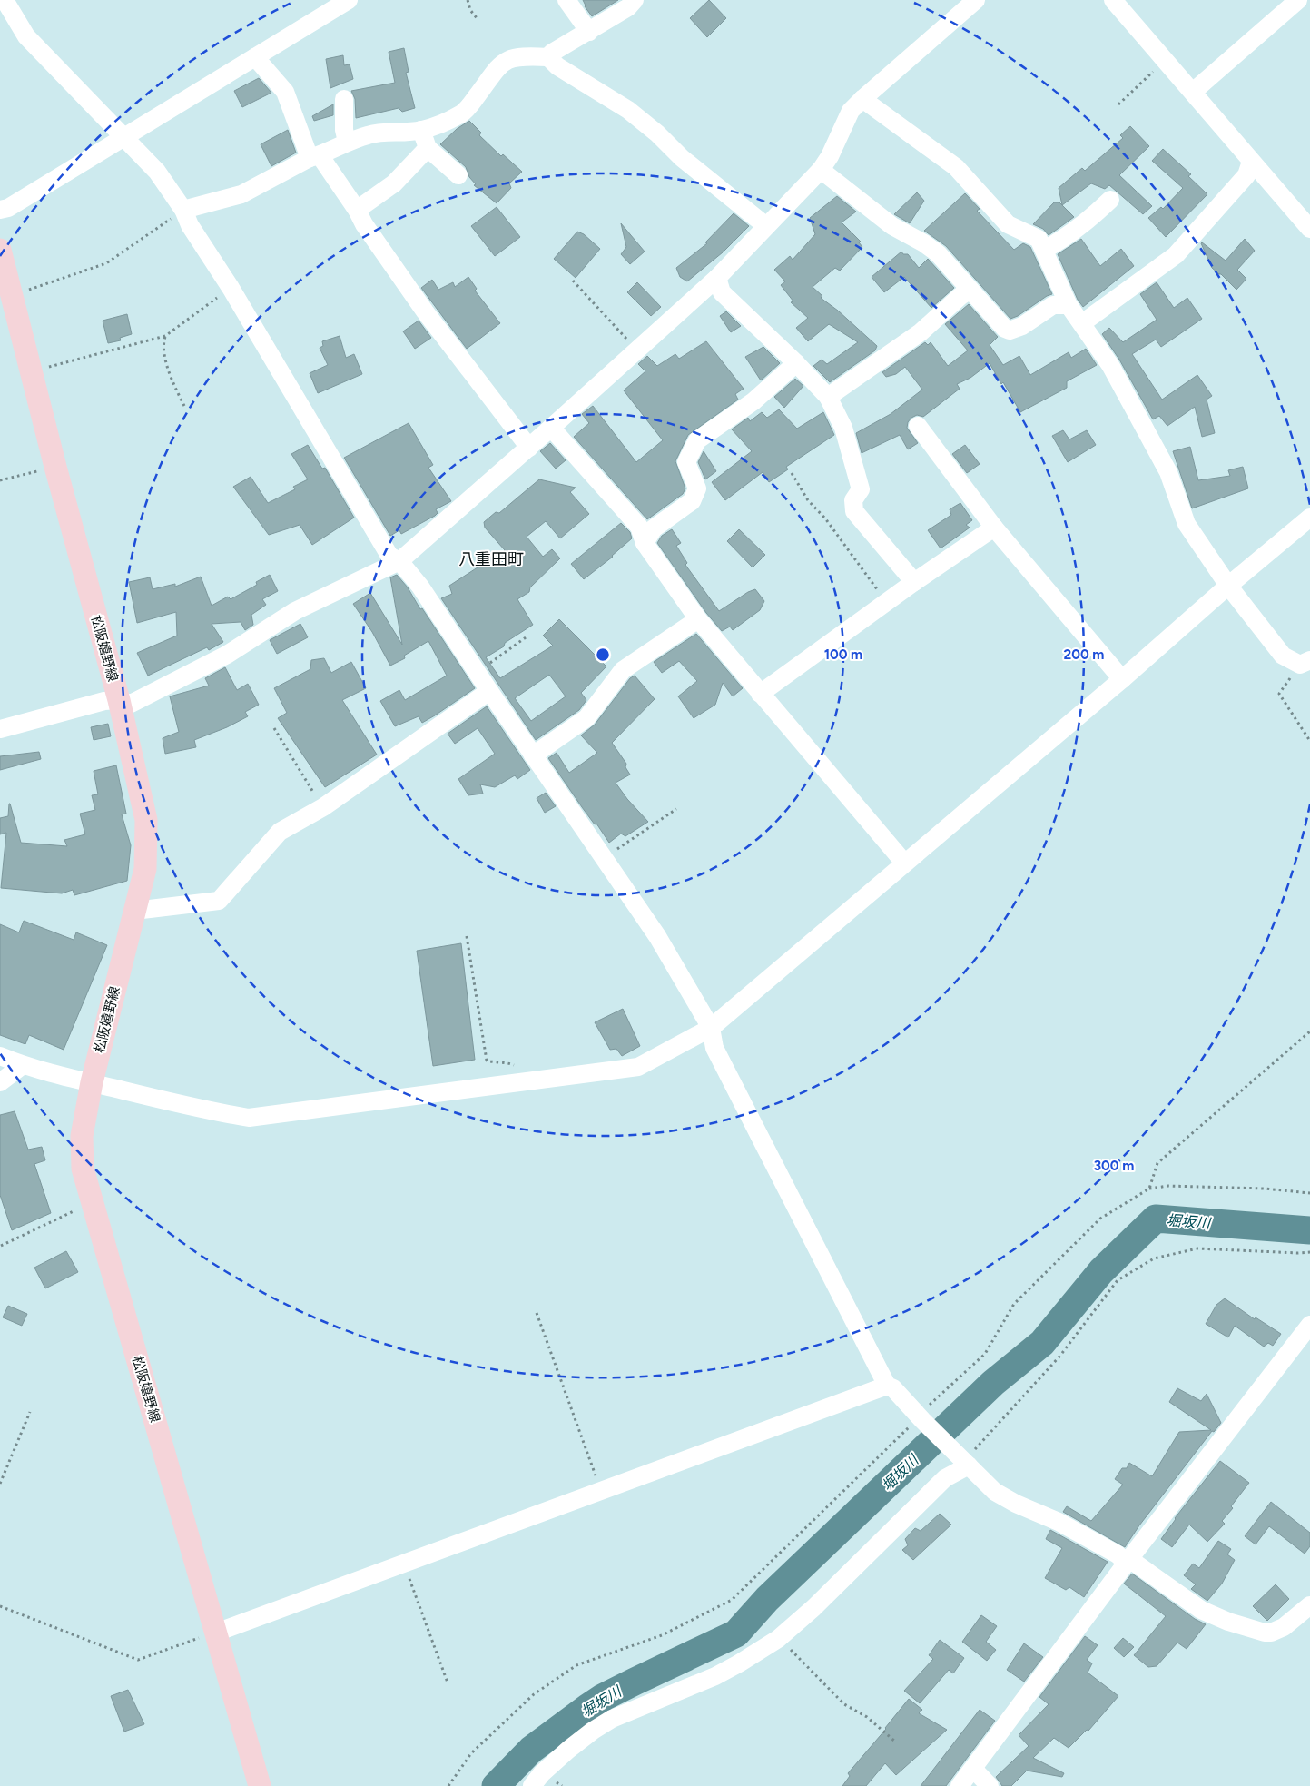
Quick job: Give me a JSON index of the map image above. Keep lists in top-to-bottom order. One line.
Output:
{"streets":{"main road":["松阪嬉野線"]},"districts":["八重田町"],"water":["堀坂川"],"rings":["100 m","200 m","300 m"]}
